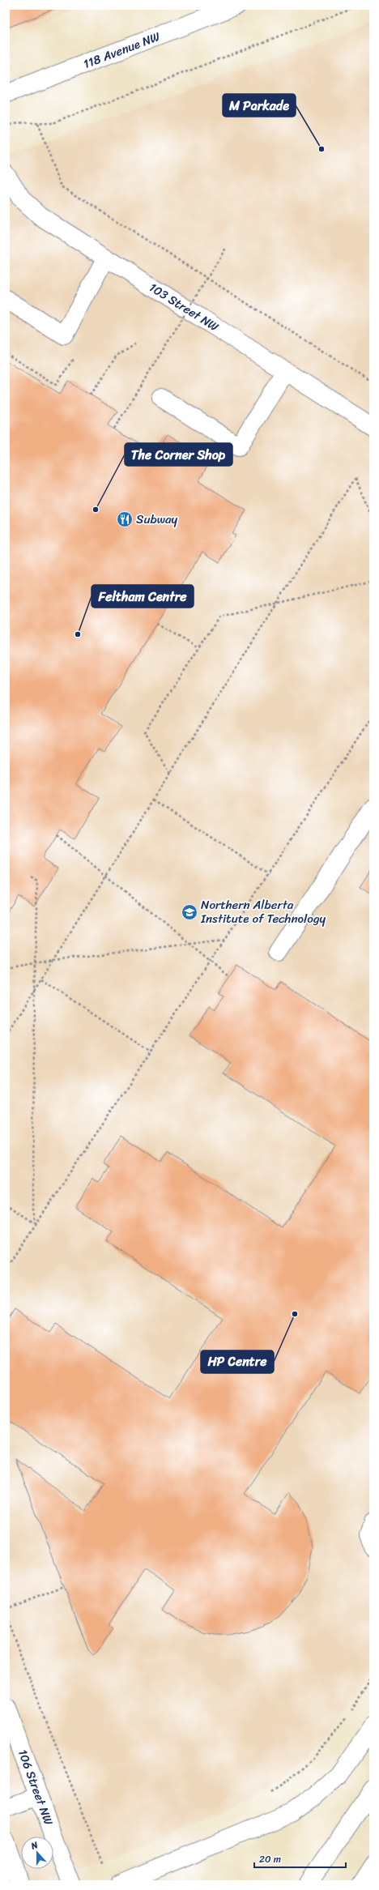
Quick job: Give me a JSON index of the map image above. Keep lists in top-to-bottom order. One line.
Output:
{"streets":{"street":["118 Avenue NW","103 Street NW","106 Street NW"]},"places":{"other":["M Parkade","The Corner Shop","Feltham Centre","HP Centre"],"restaurant":["Subway"],"school or university":["Northern Alberta Institute of Technology"]},"scale_bar":"20 m","north":"top"}
